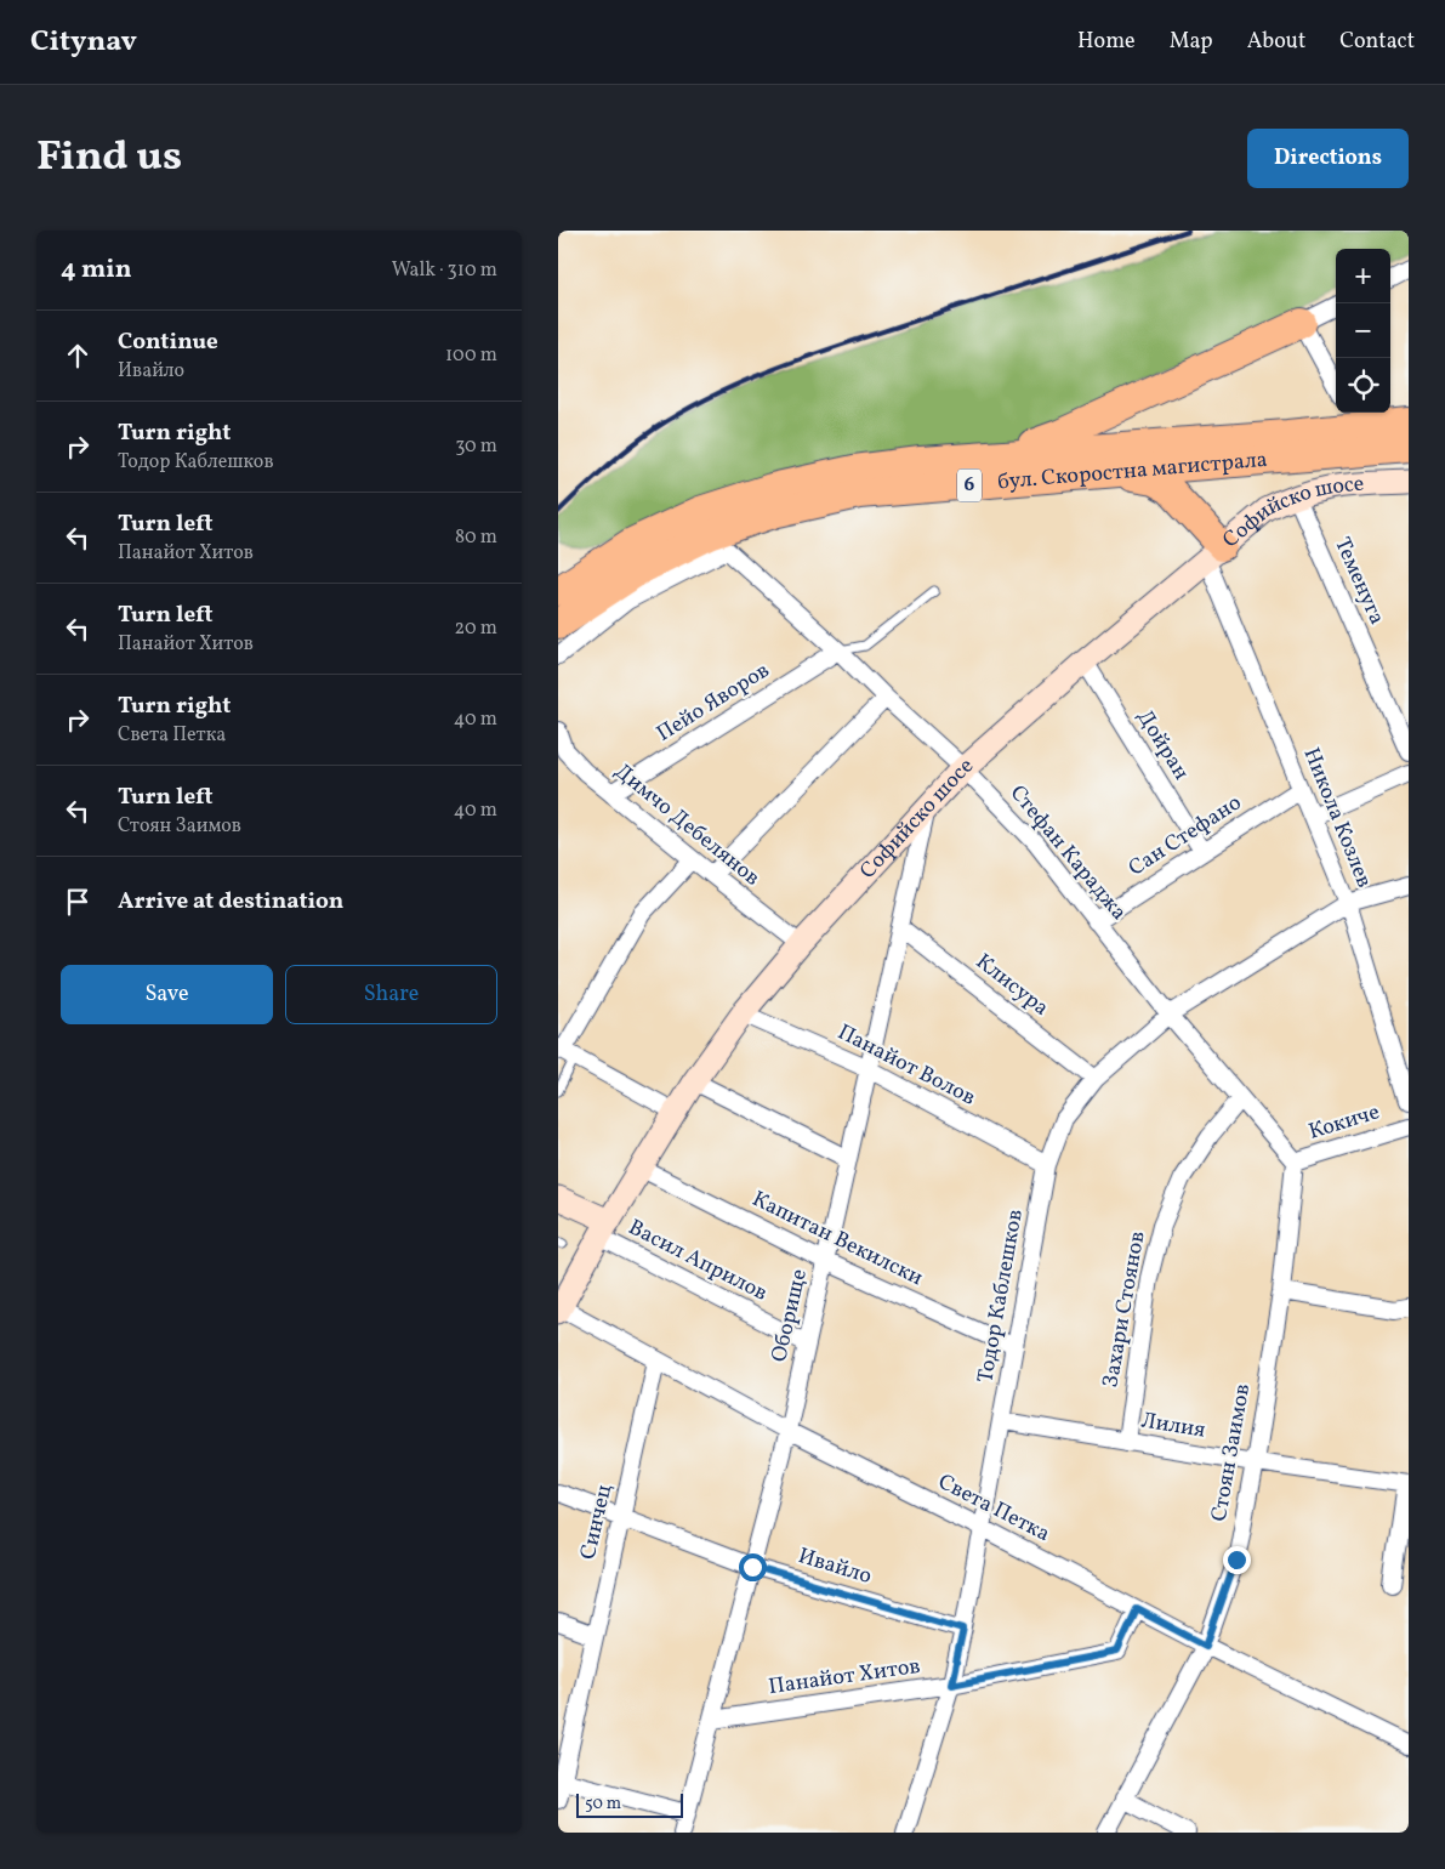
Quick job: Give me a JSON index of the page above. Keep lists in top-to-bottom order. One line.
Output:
{"streets":{"highway":["бул. Скоростна магистрала","6"],"main road":["Софийско шосе"],"street":["Теменуга","Пейо Яворов","Дойран","Никола Козлев","Димчо Дебелянов","Сан Стефано","Стефан Караджа","Клисура","Панайот Волов","Кокиче","Капитан Векилски","Васил Априлов","Тодор Каблешков","Захари Стоянов","Оборище","Лилия","Стоян Заимов","Света Петка","Синчец","Ивайло","Панайот Хитов"]},"crossings":[["Софийско шосе","Теменуга"],["Софийско шосе","Дойран"],["Софийско шосе","Никола Козлев"],["Софийско шосе","Димчо Дебелянов"],["Софийско шосе","Стефан Караджа"],["Софийско шосе","Панайот Волов"],["Софийско шосе","Капитан Векилски"],["Софийско шосе","Васил Априлов"],["Софийско шосе","Оборище"],["Софийско шосе","Света Петка"],["Пейо Яворов","Димчо Дебелянов"],["Пейо Яворов","Стефан Караджа"],["Дойран","Сан Стефано"],["Никола Козлев","Сан Стефано"],["Никола Козлев","Тодор Каблешков"],["Сан Стефано","Стефан Караджа"],["Стефан Караджа","Кокиче"],["Стефан Караджа","Тодор Каблешков"],["Стефан Караджа","Захари Стоянов"],["Стефан Караджа","Стоян Заимов"],["Клисура","Тодор Каблешков"],["Клисура","Оборище"],["Панайот Волов","Тодор Каблешков"],["Панайот Волов","Оборище"],["Кокиче","Стоян Заимов"],["Капитан Векилски","Тодор Каблешков"],["Капитан Векилски","Оборище"],["Васил Априлов","Оборище"],["Тодор Каблешков","Лилия"],["Тодор Каблешков","Света Петка"],["Тодор Каблешков","Ивайло"],["Тодор Каблешков","Панайот Хитов"],["Захари Стоянов","Лилия"],["Оборище","Света Петка"],["Оборище","Ивайло"],["Оборище","Панайот Хитов"],["Лилия","Стоян Заимов"],["Стоян Заимов","Света Петка"],["Света Петка","Синчец"],["Света Петка","Панайот Хитов"],["Синчец","Ивайло"]],"scale_bar":"50 m","page":{"header":"Citynav","nav":["Home","Map","About","Contact"],"title":"Find us","buttons":["Directions",["Save","Share"]],"heading":["4 min","Walk · 310 m"],"map_buttons":["+","−"],"list":[["Continue","Ивайло","100 m"],["Turn right","Тодор Каблешков","30 m"],["Turn left","Панайот Хитов","80 m"],["Turn left","Панайот Хитов","20 m"],["Turn right","Света Петка","40 m"],["Turn left","Стоян Заимов","40 m"],"Arrive at destination"],"scale":"50 m"}}
